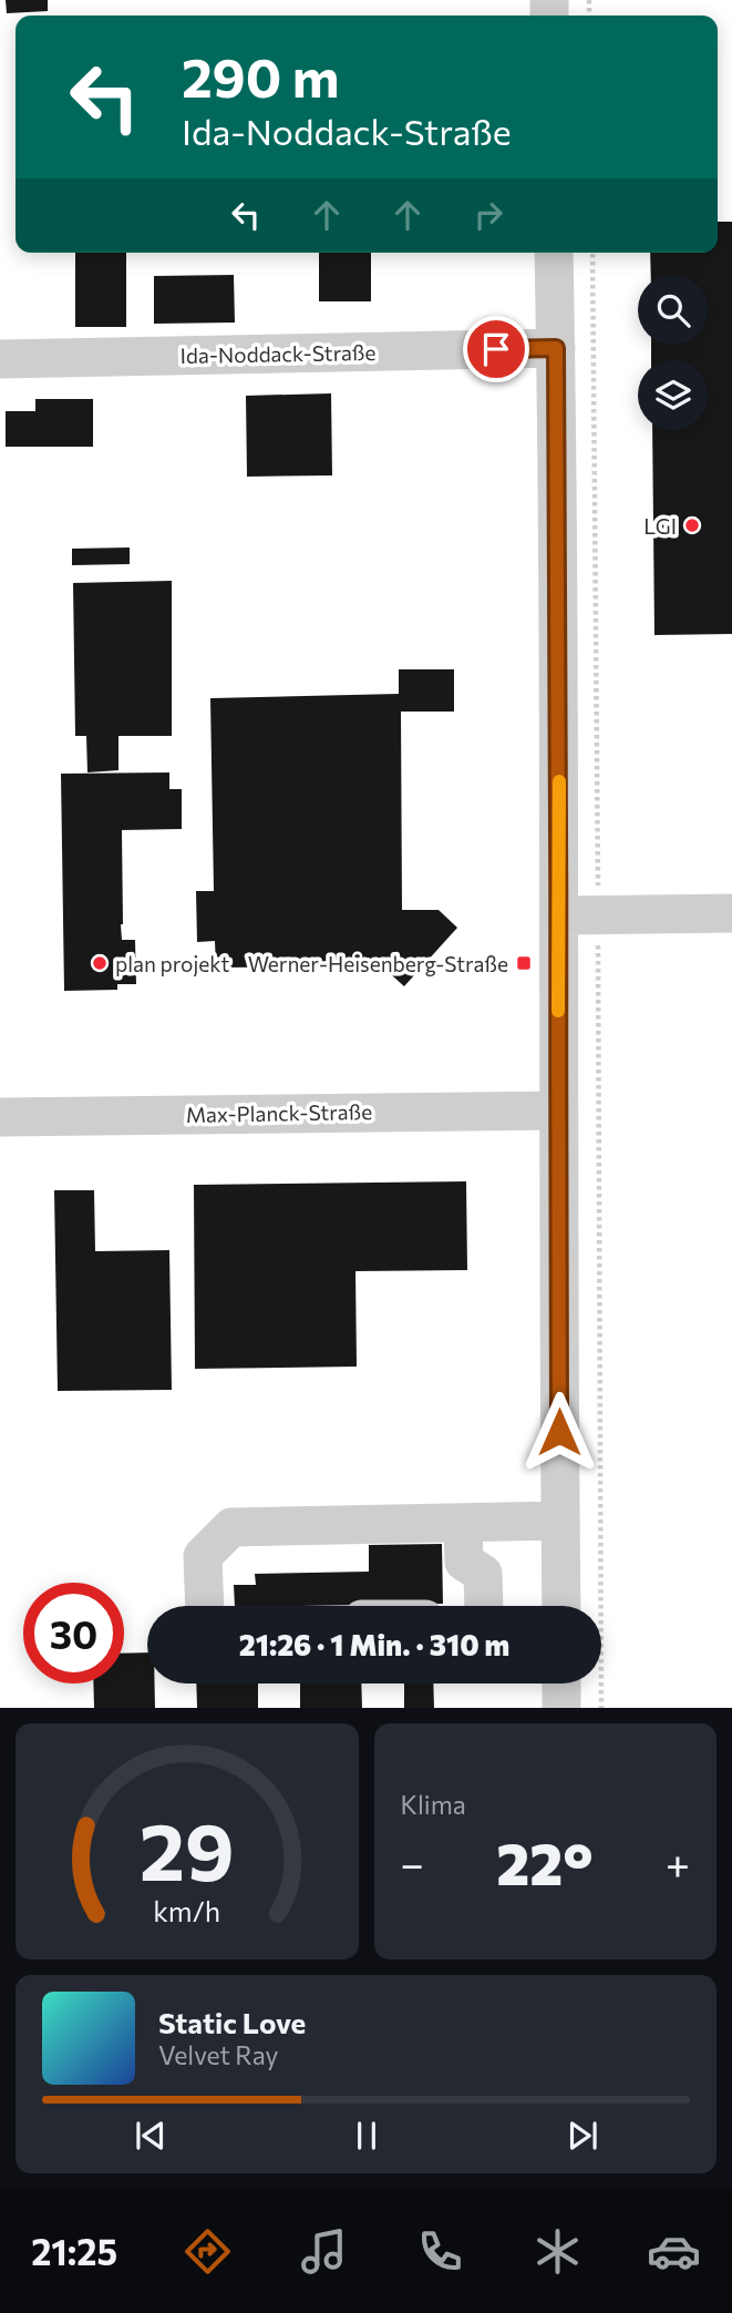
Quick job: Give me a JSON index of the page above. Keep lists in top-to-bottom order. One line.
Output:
{"streets":{"street":["Ida-Noddack-Straße","Max-Planck-Straße"]},"places":{"other":["LGI","plan projekt"],"transit":["Werner-Heisenberg-Straße"]},"page":{"turn":["290 m","Ida-Noddack-Straße"],"limit":"30","trip":"21:26 · 1 Min. · 310 m","tile":"Klima","heat":["−","22°","+"],"song":["Static Love","Velvet Ray"],"tabs":"21:25","gauge":["29","km/h"]}}
